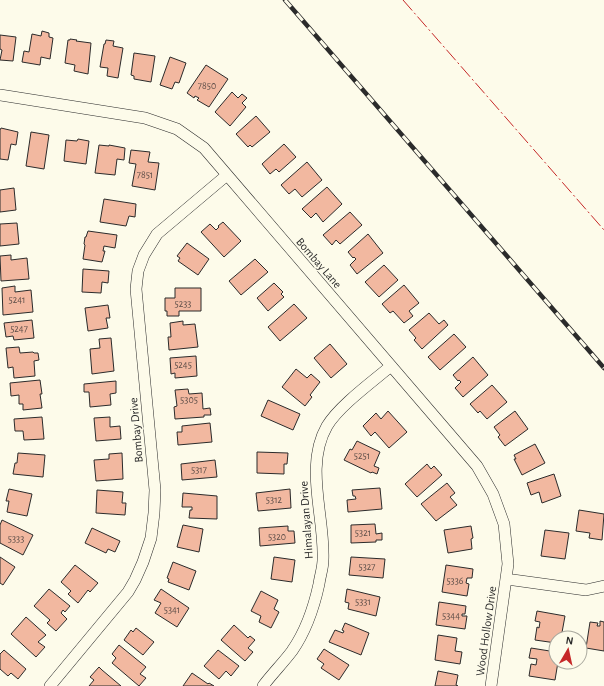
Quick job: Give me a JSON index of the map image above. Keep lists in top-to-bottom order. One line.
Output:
{"streets":{"street":["Bombay Lane","Bombay Drive","Himalayan Drive","Wood Hollow Drive"]},"crossings":[["Bombay Lane","Bombay Drive"],["Bombay Lane","Himalayan Drive"],["Bombay Lane","Wood Hollow Drive"]],"house_numbers":["7850","7851","5241","5233","5247","5245","5305","5251","5317","5312","5321","5320","5333","5327","5336","5331","5341","5344"],"north":"top"}
